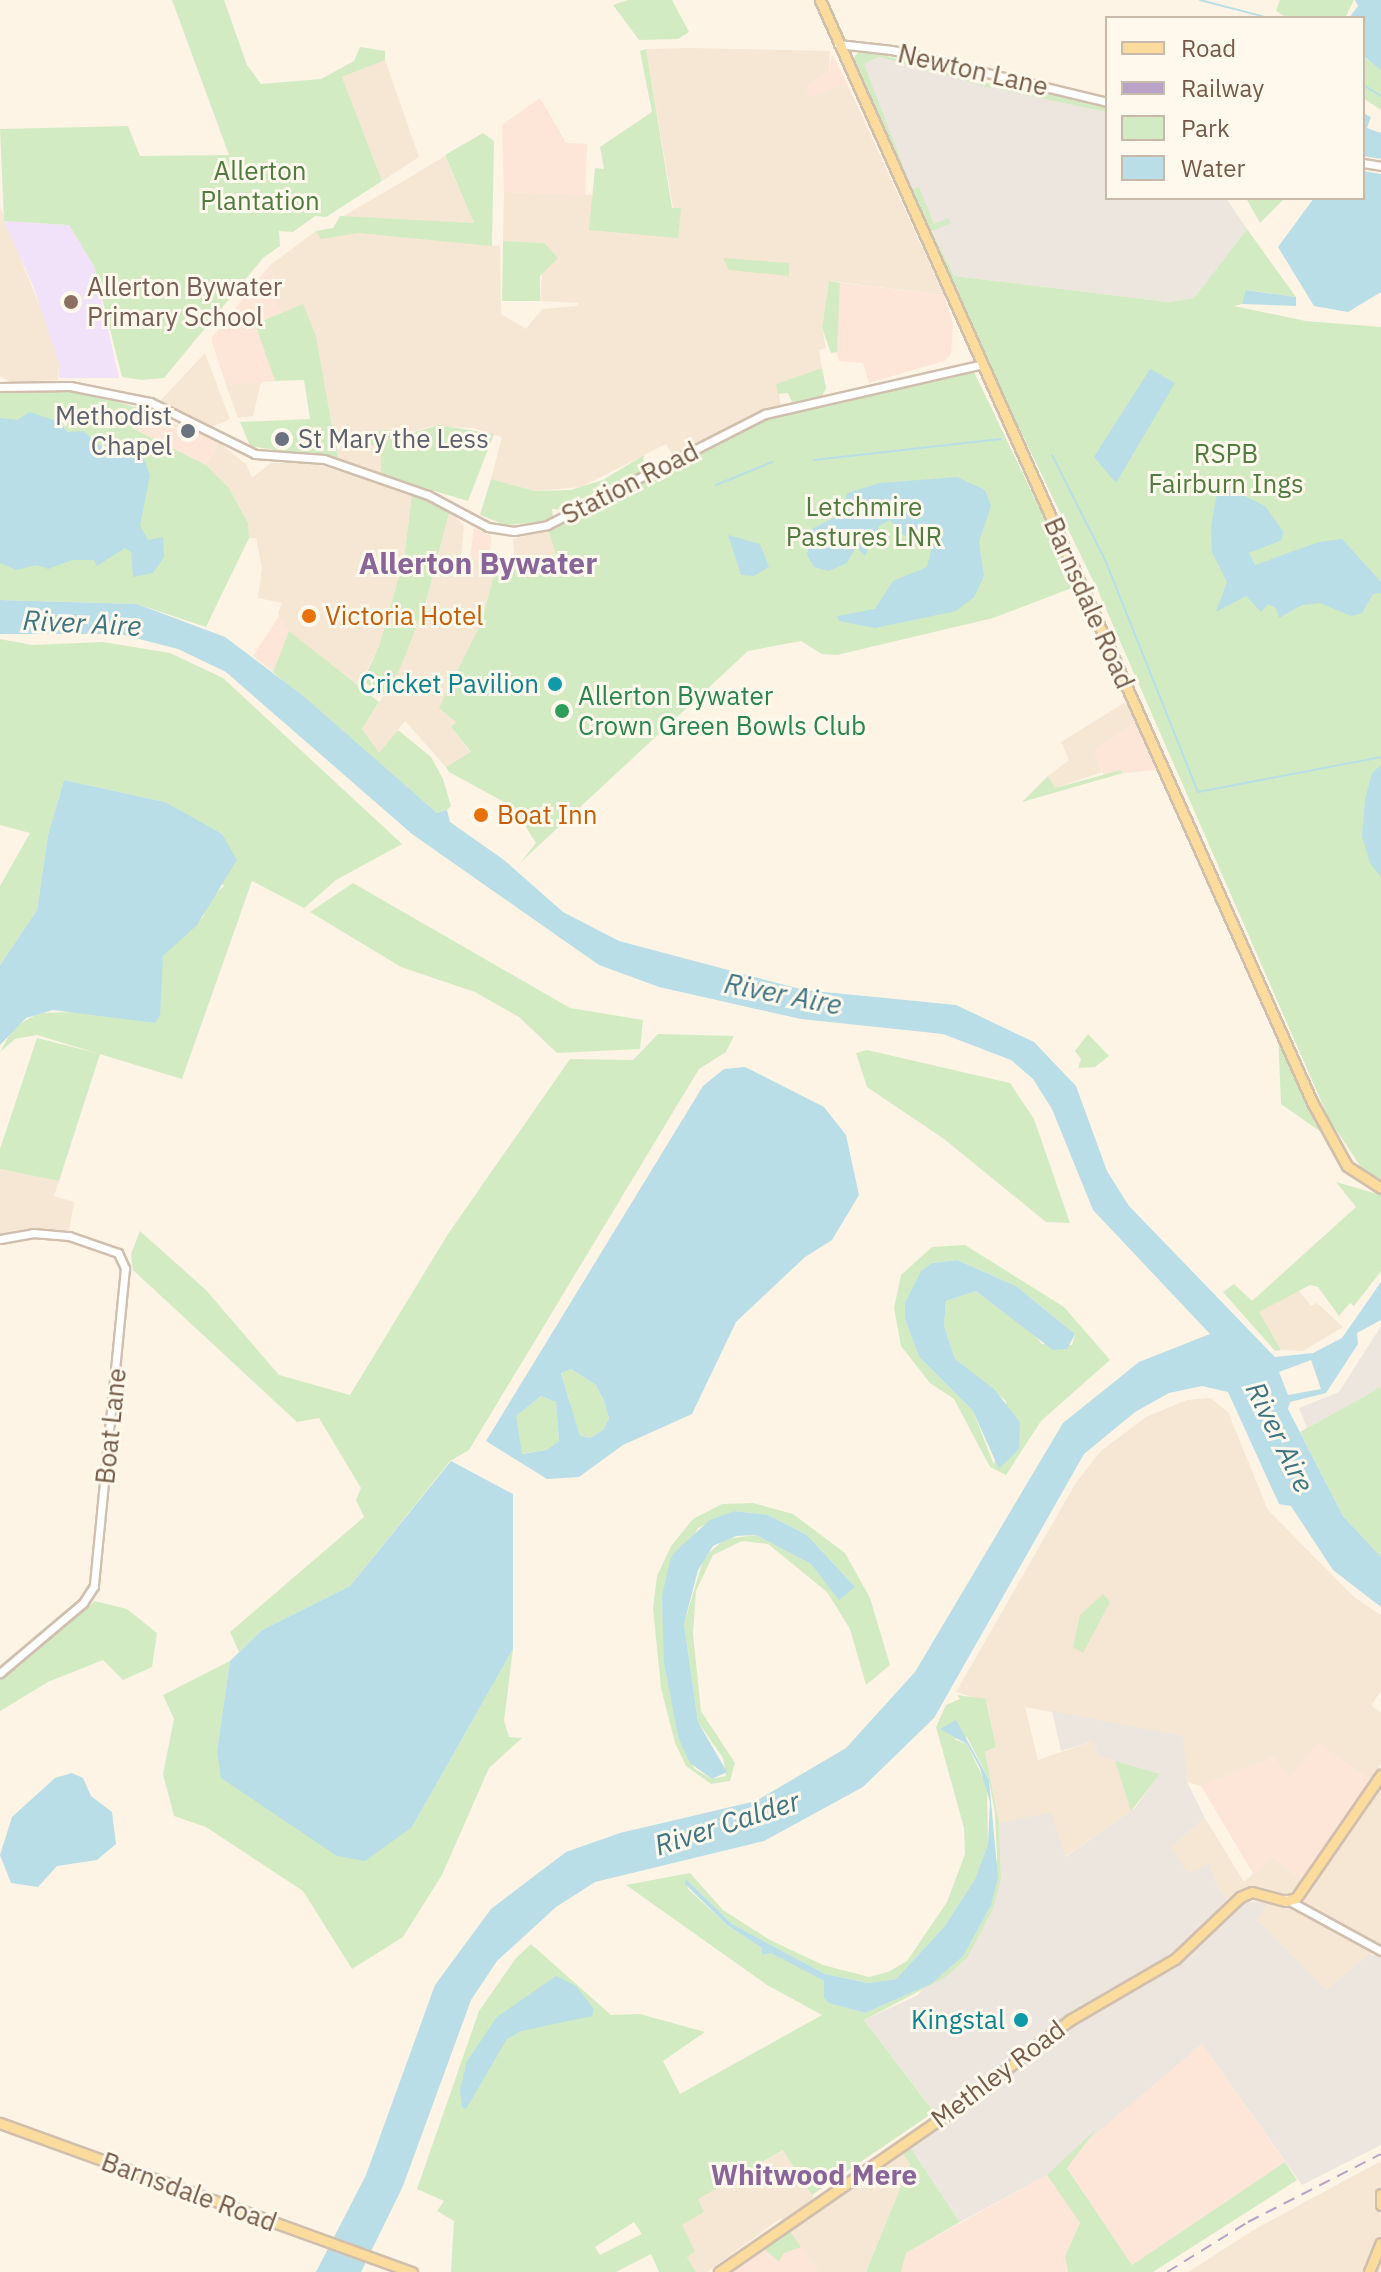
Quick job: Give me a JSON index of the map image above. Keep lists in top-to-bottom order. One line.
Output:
{"streets":{"main road":["Barnsdale Road","Methley Road"],"street":["Newton Lane","Station Road","Boat Lane"]},"crossings":[["Newton Lane","Barnsdale Road"],["Station Road","Barnsdale Road"]],"districts":["Allerton Bywater","Whitwood Mere"],"water":["River Aire","River Calder"],"parks":["Allerton Plantation","RSPB Fairburn Ings","Letchmire Pastures LNR"],"places":["Allerton Bywater Primary School","Methodist Chapel","St Mary the Less","Victoria Hotel","Cricket Pavilion","Allerton Bywater Crown Green Bowls Club","Boat Inn","Kingstal"],"legend":["Road","Railway","Park","Water"]}
